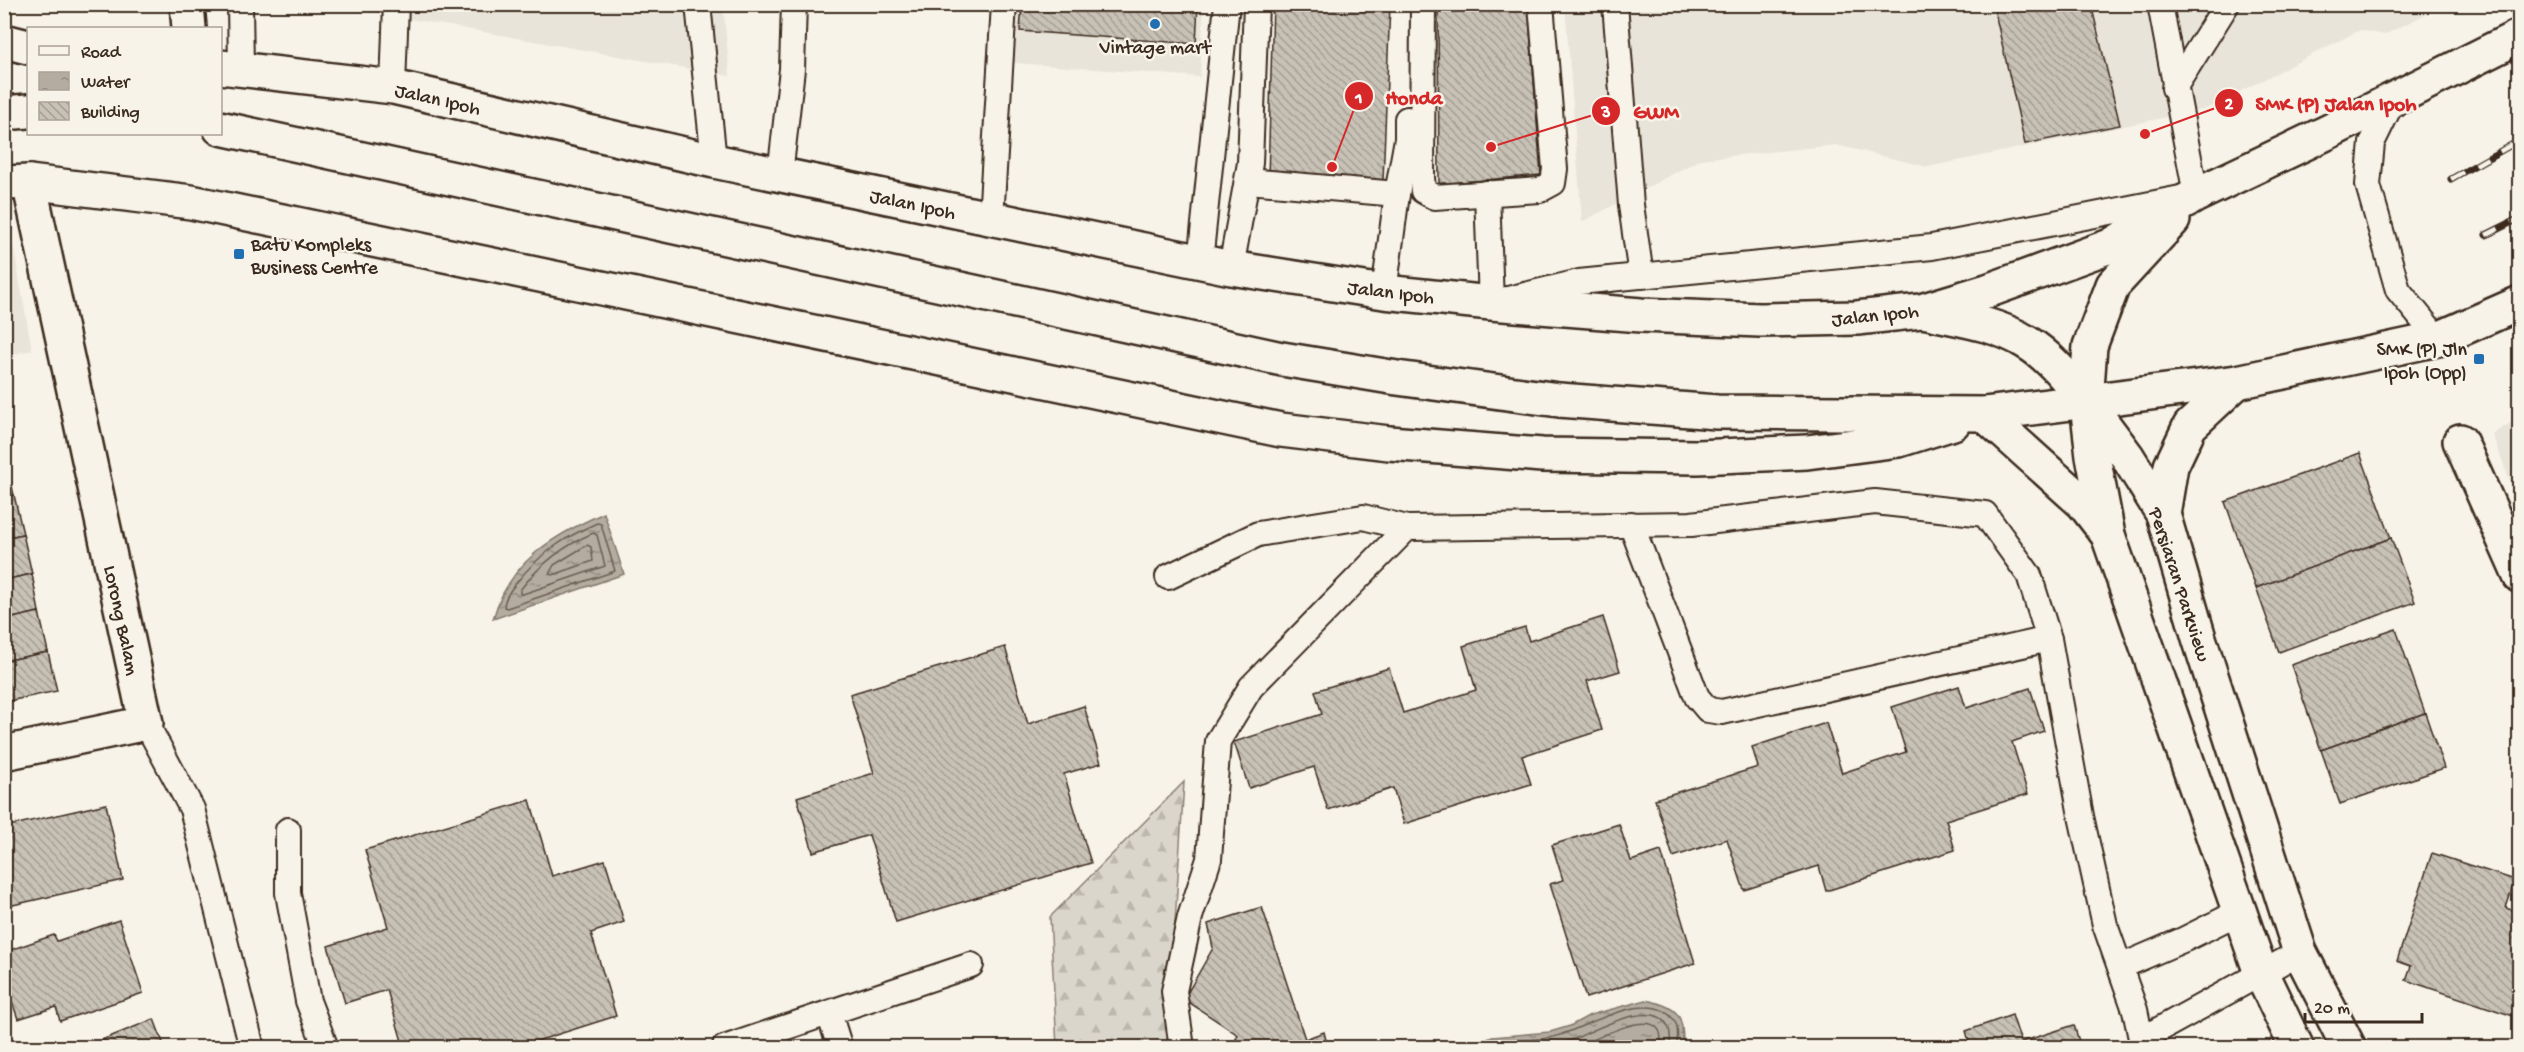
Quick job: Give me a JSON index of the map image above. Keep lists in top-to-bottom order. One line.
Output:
{"streets":{"main road":["Jalan Ipoh","Persiaran Parkview","Lorong Balam"]},"crossings":[["Jalan Ipoh","Persiaran Parkview"]],"places":{"other":["Vintage mart","SMK (P) Jalan Ipoh","GWM","Honda"],"transit":["Batu Kompleks Business Centre","SMK (P) Jln Ipoh (Opp)"]},"legend":["Road","Water","Building"],"scale_bar":"20 m"}
